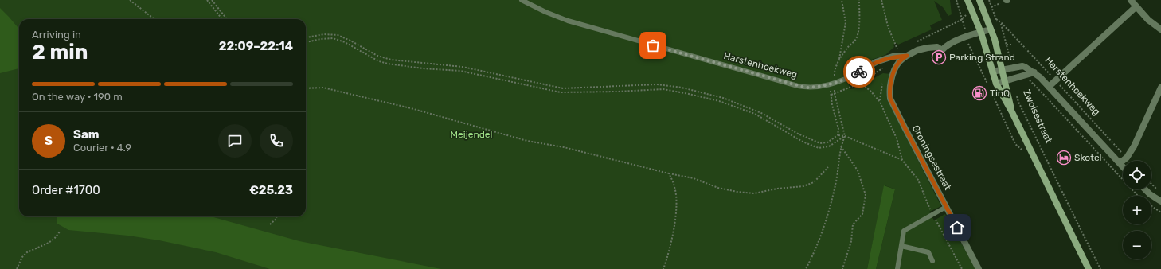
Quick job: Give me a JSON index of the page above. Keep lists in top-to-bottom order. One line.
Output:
{"streets":{"main road":["Zwolsestraat"],"street":["Harstenhoekweg","Groningsestraat"]},"crossings":[["Harstenhoekweg","Zwolsestraat"],["Harstenhoekweg","Groningsestraat"]],"parks":["Meijendel"],"places":{"parking":["Parking Strand"],"fuel station":["TinQ"],"hotel":["Skotel"]},"page":{"heading":["2 min","Arriving in","22:09–22:14"],"panel":["Sam","Courier · 4.9","Order #1700","€25.23"],"bar":"On the way · 190 m","round":"S","map_buttons":["+","−"]}}
